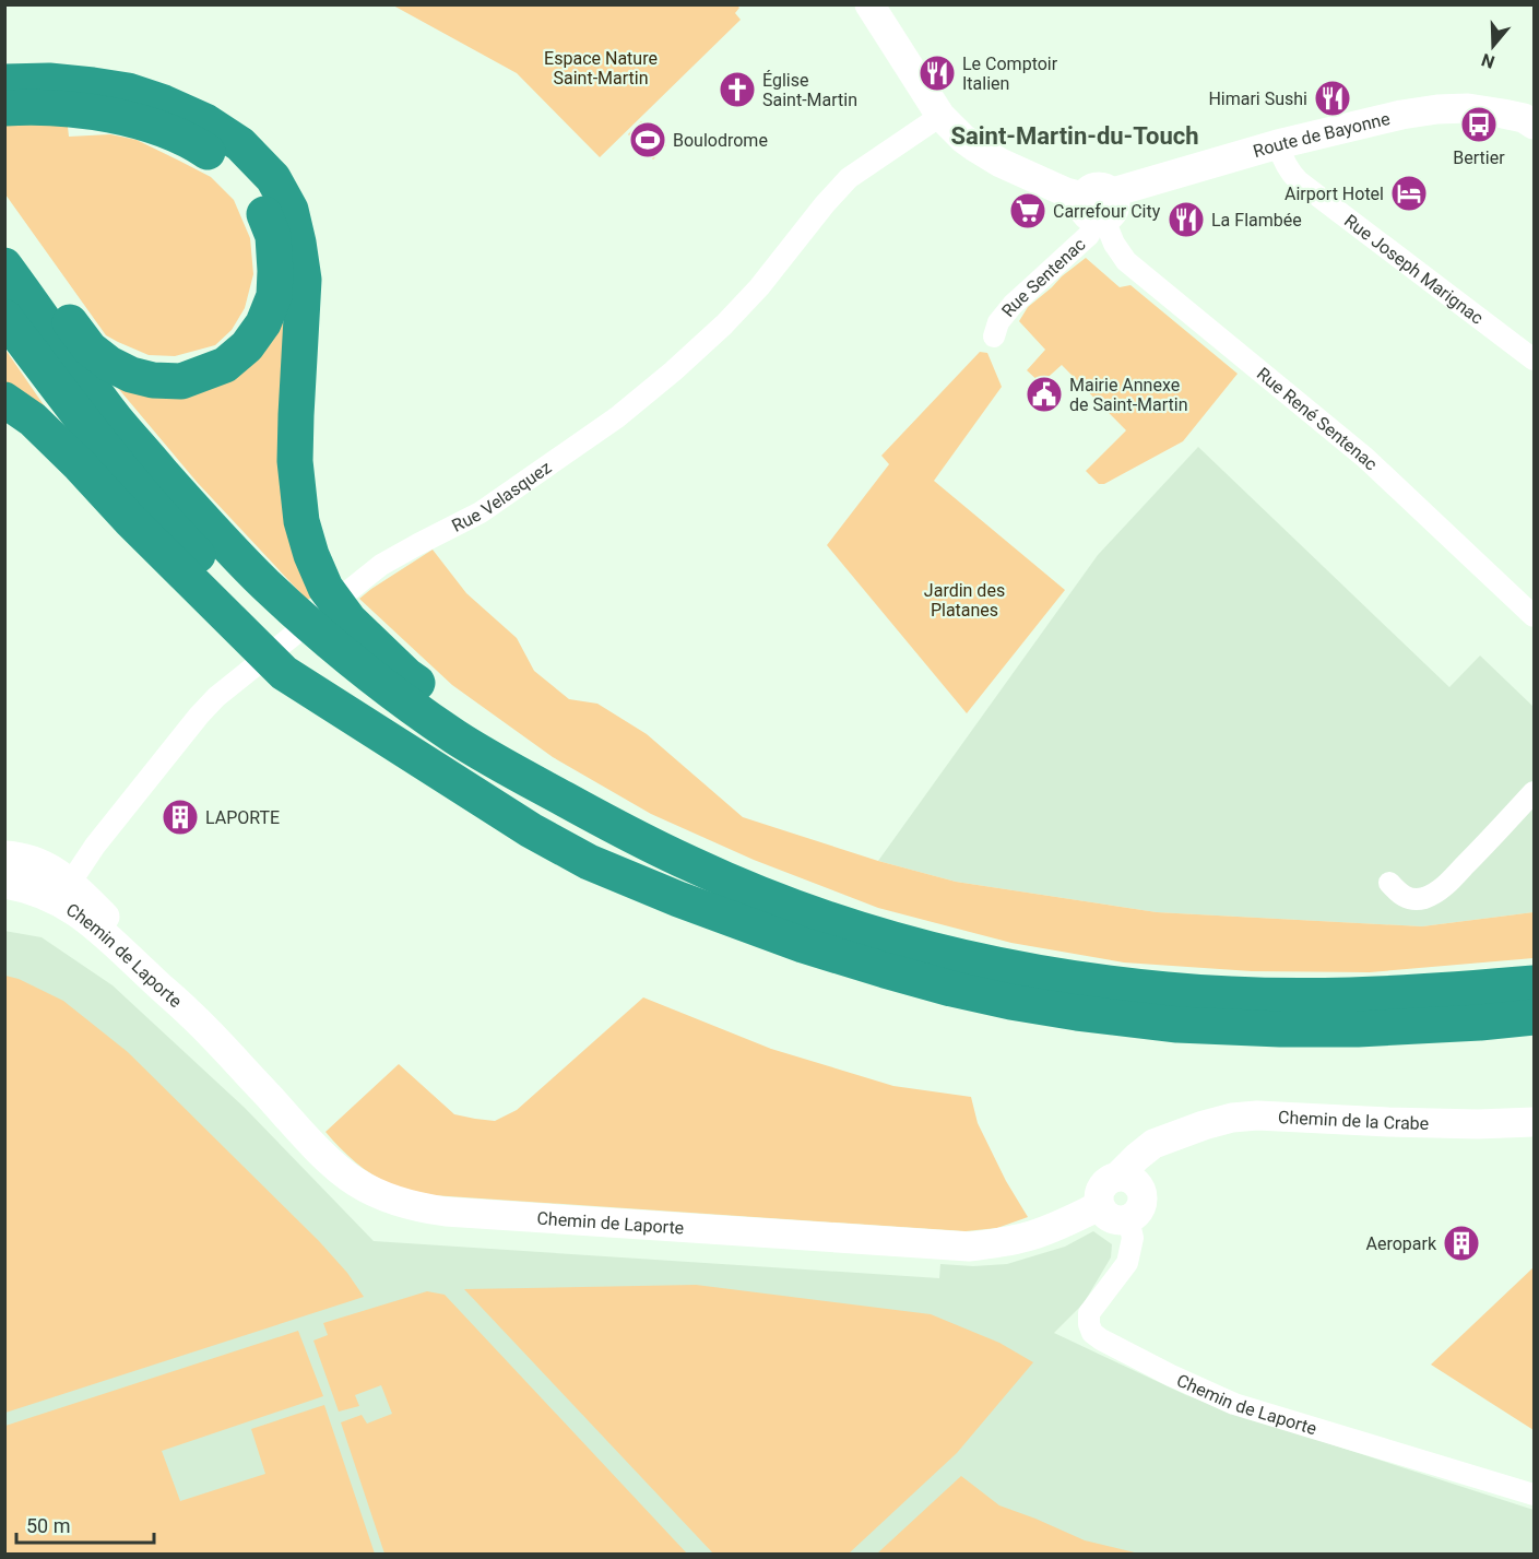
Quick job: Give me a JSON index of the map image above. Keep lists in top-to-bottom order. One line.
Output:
{"streets":{"street":["Route de Bayonne","Rue Joseph Marignac","Rue Sentenac","Rue René Sentenac","Rue Velasquez","Chemin de Laporte","Chemin de la Crabe"]},"crossings":[["Route de Bayonne","Rue Joseph Marignac"],["Route de Bayonne","Rue Sentenac"],["Route de Bayonne","Rue René Sentenac"],["Rue Sentenac","Rue René Sentenac"],["Rue Velasquez","Chemin de Laporte"],["Chemin de Laporte","Chemin de la Crabe"]],"districts":["Saint-Martin-du-Touch"],"parks":["Espace Nature Saint-Martin","Jardin des Platanes"],"places":{"restaurant":["Le Comptoir Italien","Himari Sushi","La Flambée"],"church":["Église Saint-Martin"],"bus stop":["Bertier"],"sports":["Boulodrome"],"hotel":["Airport Hotel"],"supermarket":["Carrefour City"],"public building":["Mairie Annexe de Saint-Martin"],"building":["LAPORTE","Aeropark"]},"scale_bar":"50 m","north":"bottom"}
